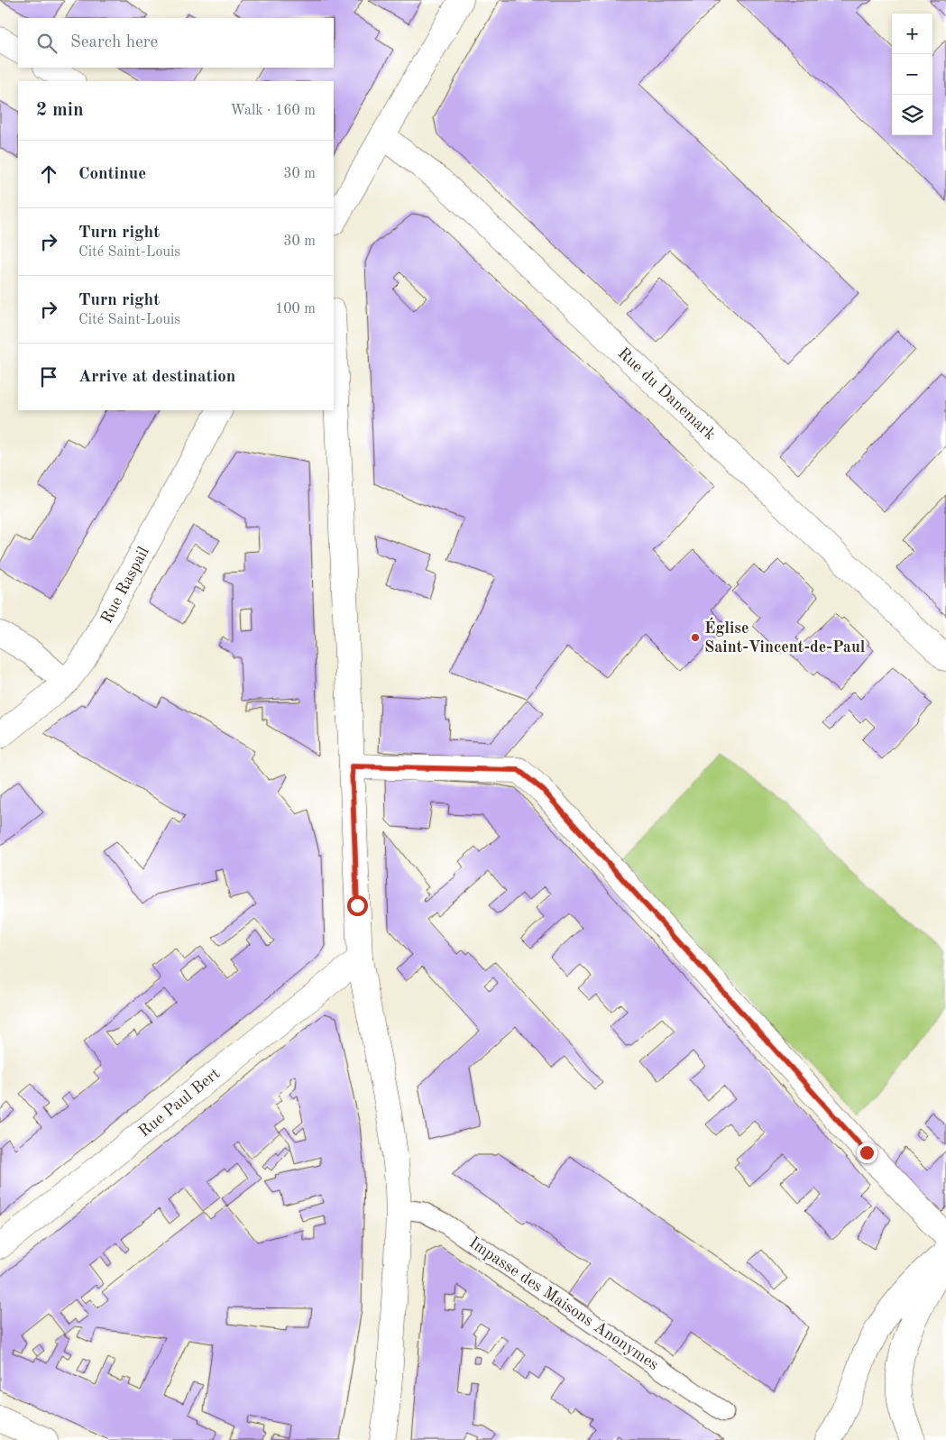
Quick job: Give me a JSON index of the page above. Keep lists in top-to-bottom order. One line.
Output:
{"streets":{"street":["Rue du Danemark","Rue Raspail","Rue Paul Bert"],"lane":["Impasse des Maisons Anonymes"]},"places":["Église Saint-Vincent-de-Paul"],"page":{"map_buttons":["+","−"],"search":"Search here","heading":["2 min","Walk · 160 m"],"list":[["Continue","30 m"],["Turn right","Cité Saint-Louis","30 m"],["Turn right","Cité Saint-Louis","100 m"],"Arrive at destination"]}}
